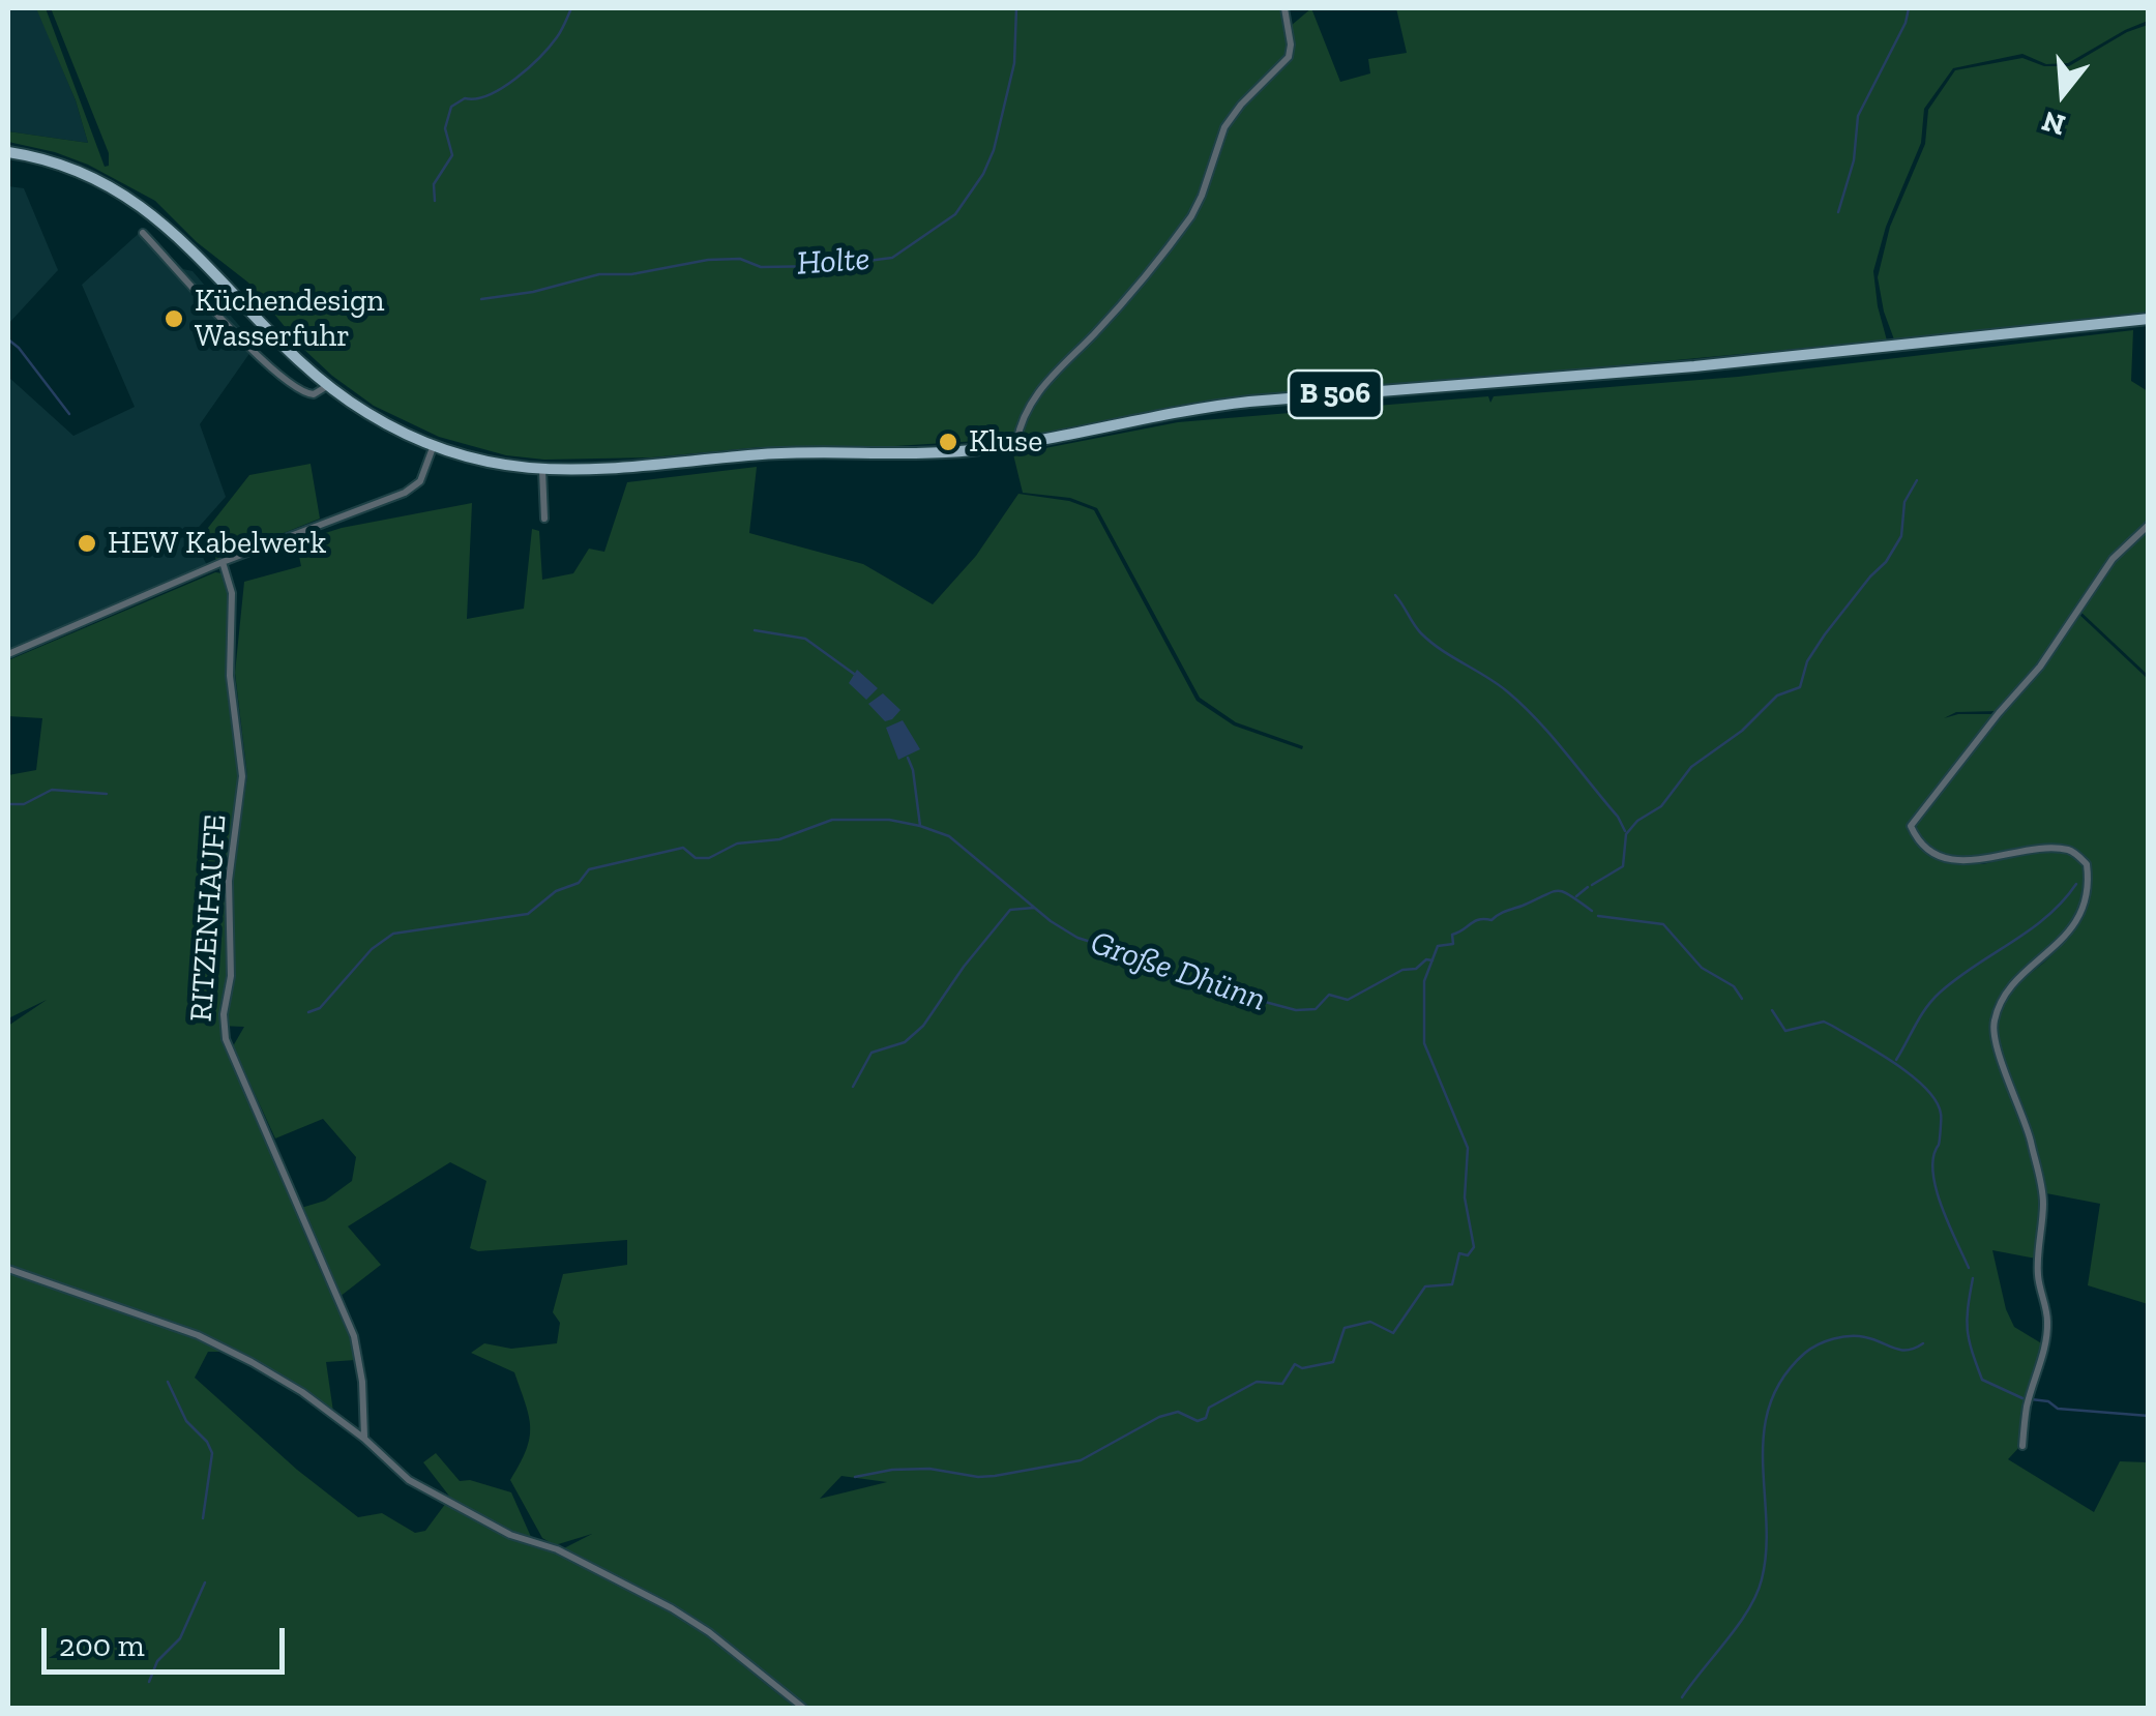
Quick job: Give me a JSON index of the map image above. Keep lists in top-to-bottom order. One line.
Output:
{"streets":{"main road":["B 506"],"street":["RITZENHAUFE"]},"water":["Holte","Große Dhünn"],"places":["Küchendesign Wasserfuhr","Kluse","HEW Kabelwerk"],"scale_bar":"200 m","north":"bottom"}
